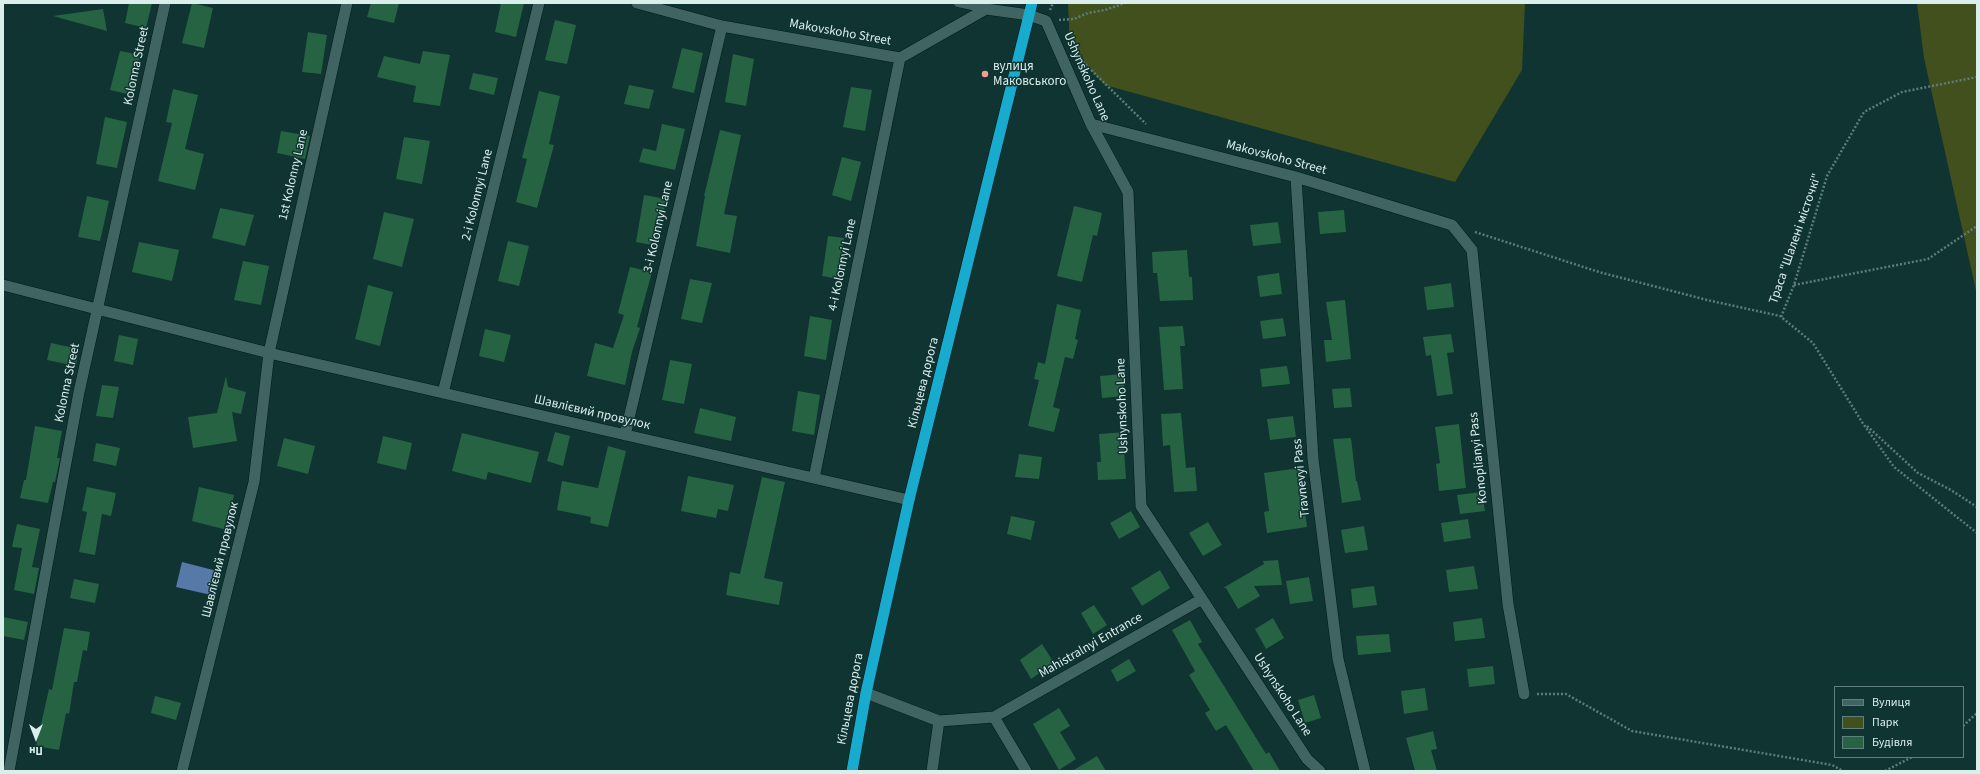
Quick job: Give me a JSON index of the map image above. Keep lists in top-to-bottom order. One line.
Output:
{"streets":{"highway":["Кільцева дорога"],"street":["Makovskoho Street","Kolonna Street","Ushynskoho Lane","1st Kolonny Lane","2-i Kolonnyi Lane","3-i Kolonnyi Lane","4-i Kolonnyi Lane","Шавлієвий провулок","Konoplianyi Pass","Travnevyi Pass","Mahistralnyi Entrance"],"path":["Траса \"Шаленi мiсточкi\""]},"crossings":[["Makovskoho Street","Ushynskoho Lane"],["Makovskoho Street","3-i Kolonnyi Lane"],["Makovskoho Street","4-i Kolonnyi Lane"],["Makovskoho Street","Konoplianyi Pass"],["Makovskoho Street","Travnevyi Pass"],["Kolonna Street","Шавлієвий провулок"],["Ushynskoho Lane","Mahistralnyi Entrance"],["1st Kolonny Lane","Шавлієвий провулок"],["2-i Kolonnyi Lane","Шавлієвий провулок"],["3-i Kolonnyi Lane","Шавлієвий провулок"],["4-i Kolonnyi Lane","Шавлієвий провулок"],["Кільцева дорога","Шавлієвий провулок"]],"places":["вулиця Маковського"],"legend":["Вулиця","Парк","Будівля"],"north":"bottom"}
